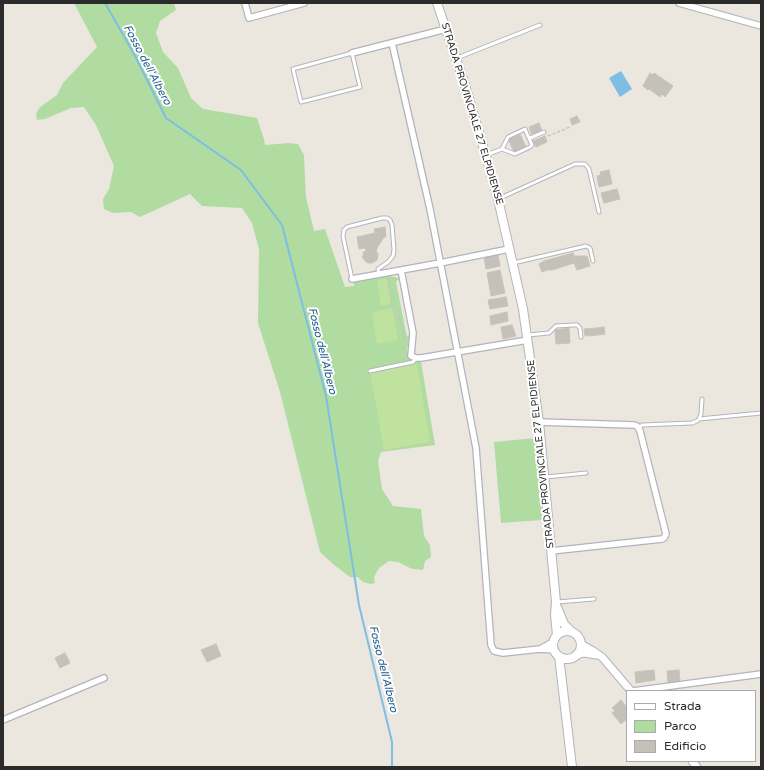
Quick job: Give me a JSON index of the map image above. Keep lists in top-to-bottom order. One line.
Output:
{"streets":{"main road":["STRADA PROVINCIALE 27 ELPIDIENSE"]},"water":["Fosso dell'Albero"],"legend":["Strada","Parco","Edificio"]}
